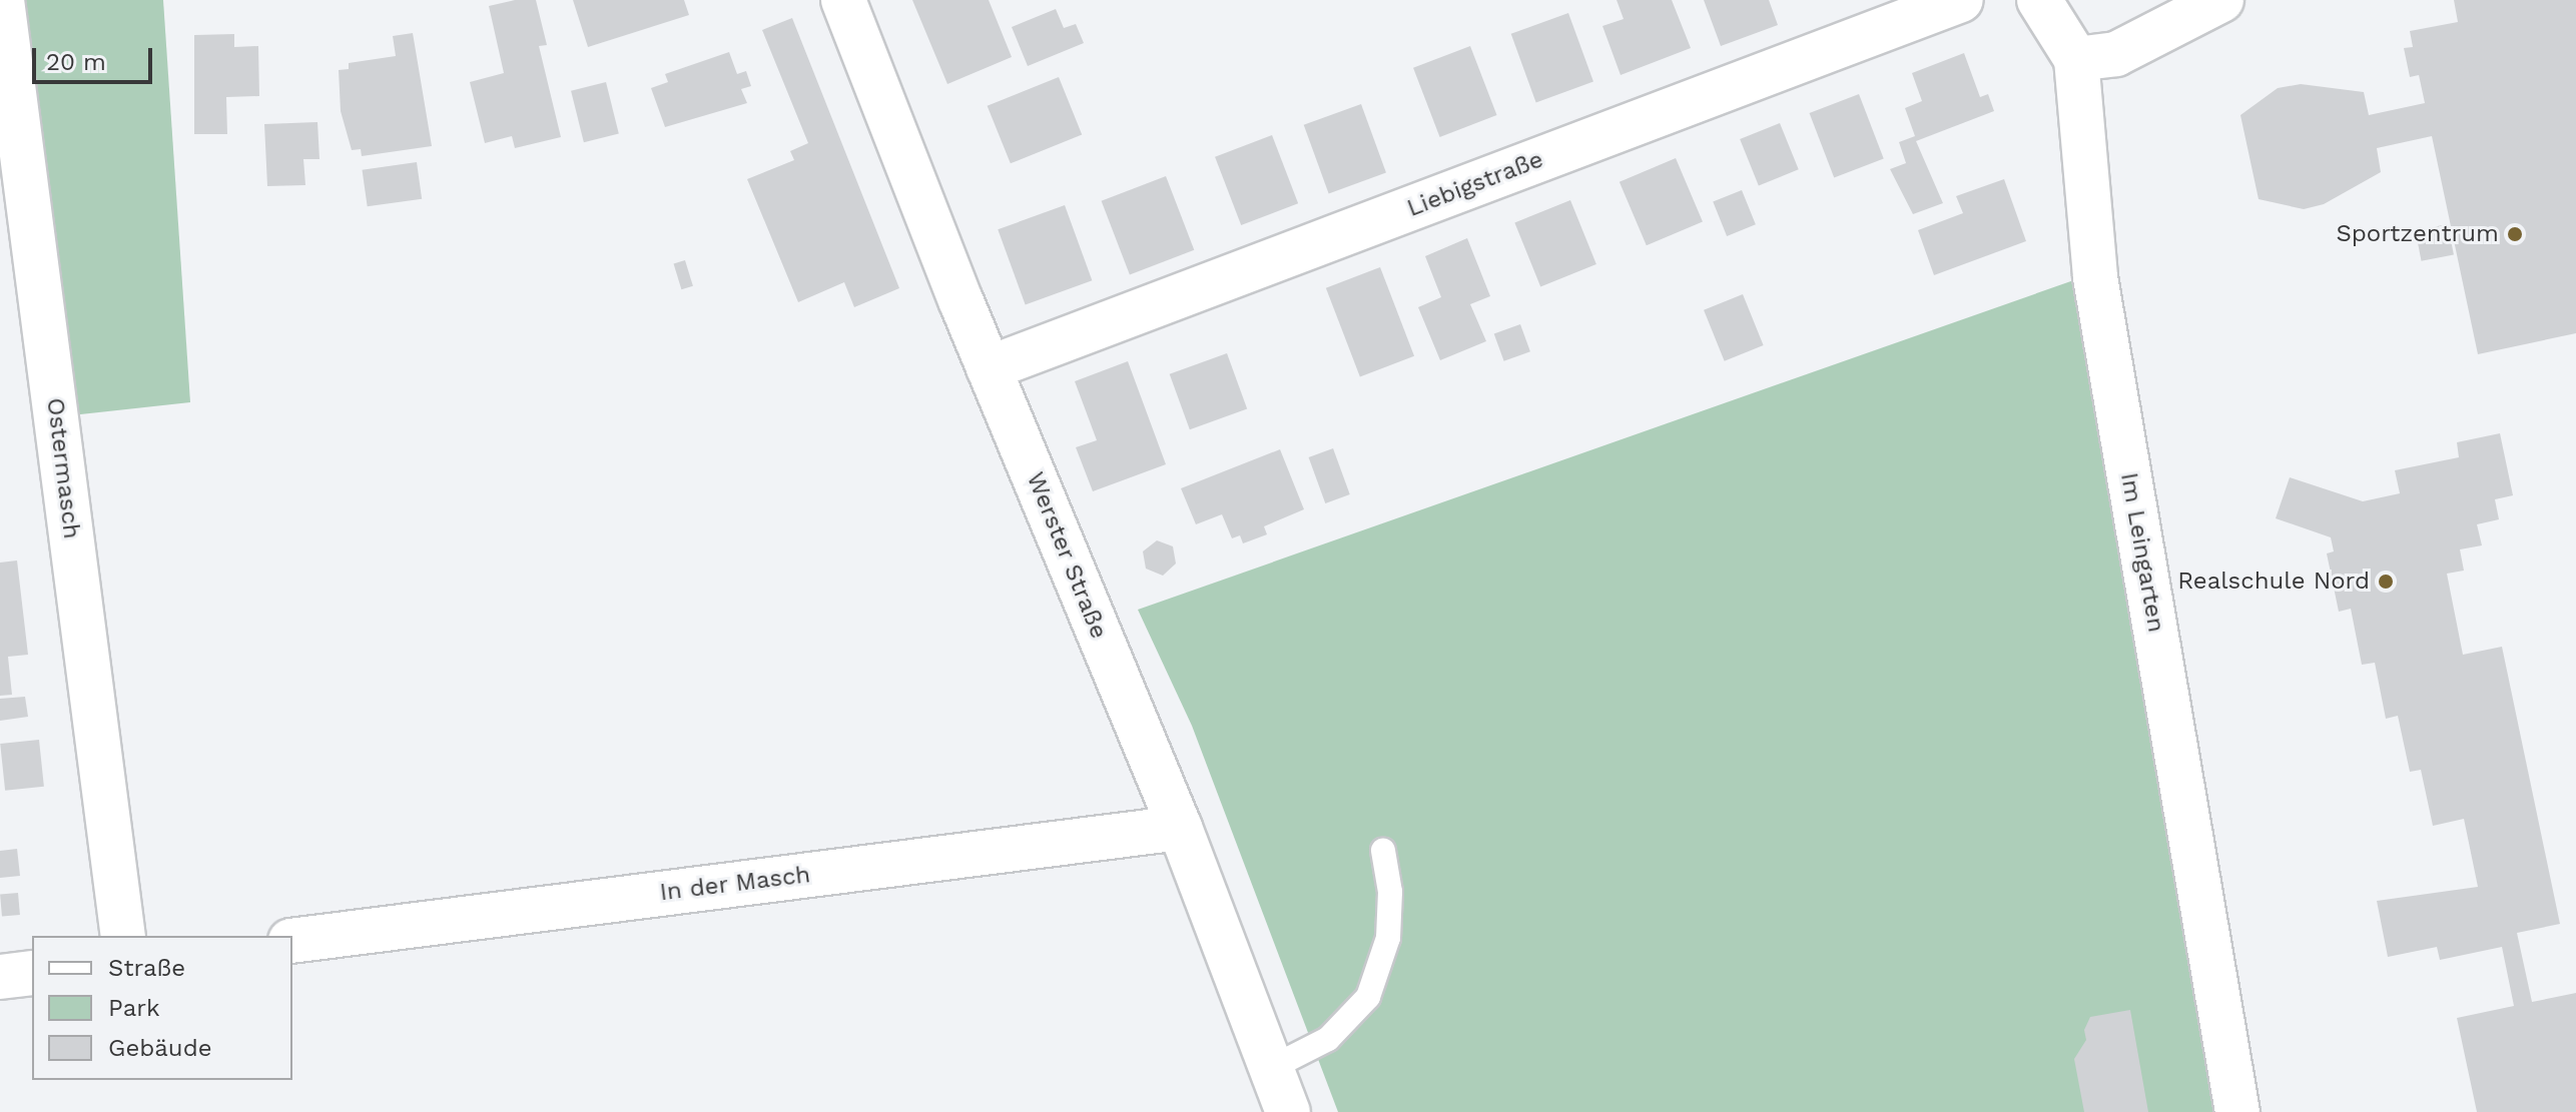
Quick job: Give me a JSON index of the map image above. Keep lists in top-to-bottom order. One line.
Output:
{"streets":{"street":["Liebigstraße","Ostermasch","Im Leingarten","Werster Straße","In der Masch"]},"crossings":[["Liebigstraße","Werster Straße"],["Werster Straße","In der Masch"]],"places":["Sportzentrum","Realschule Nord"],"legend":["Straße","Park","Gebäude"],"scale_bar":"20 m"}
